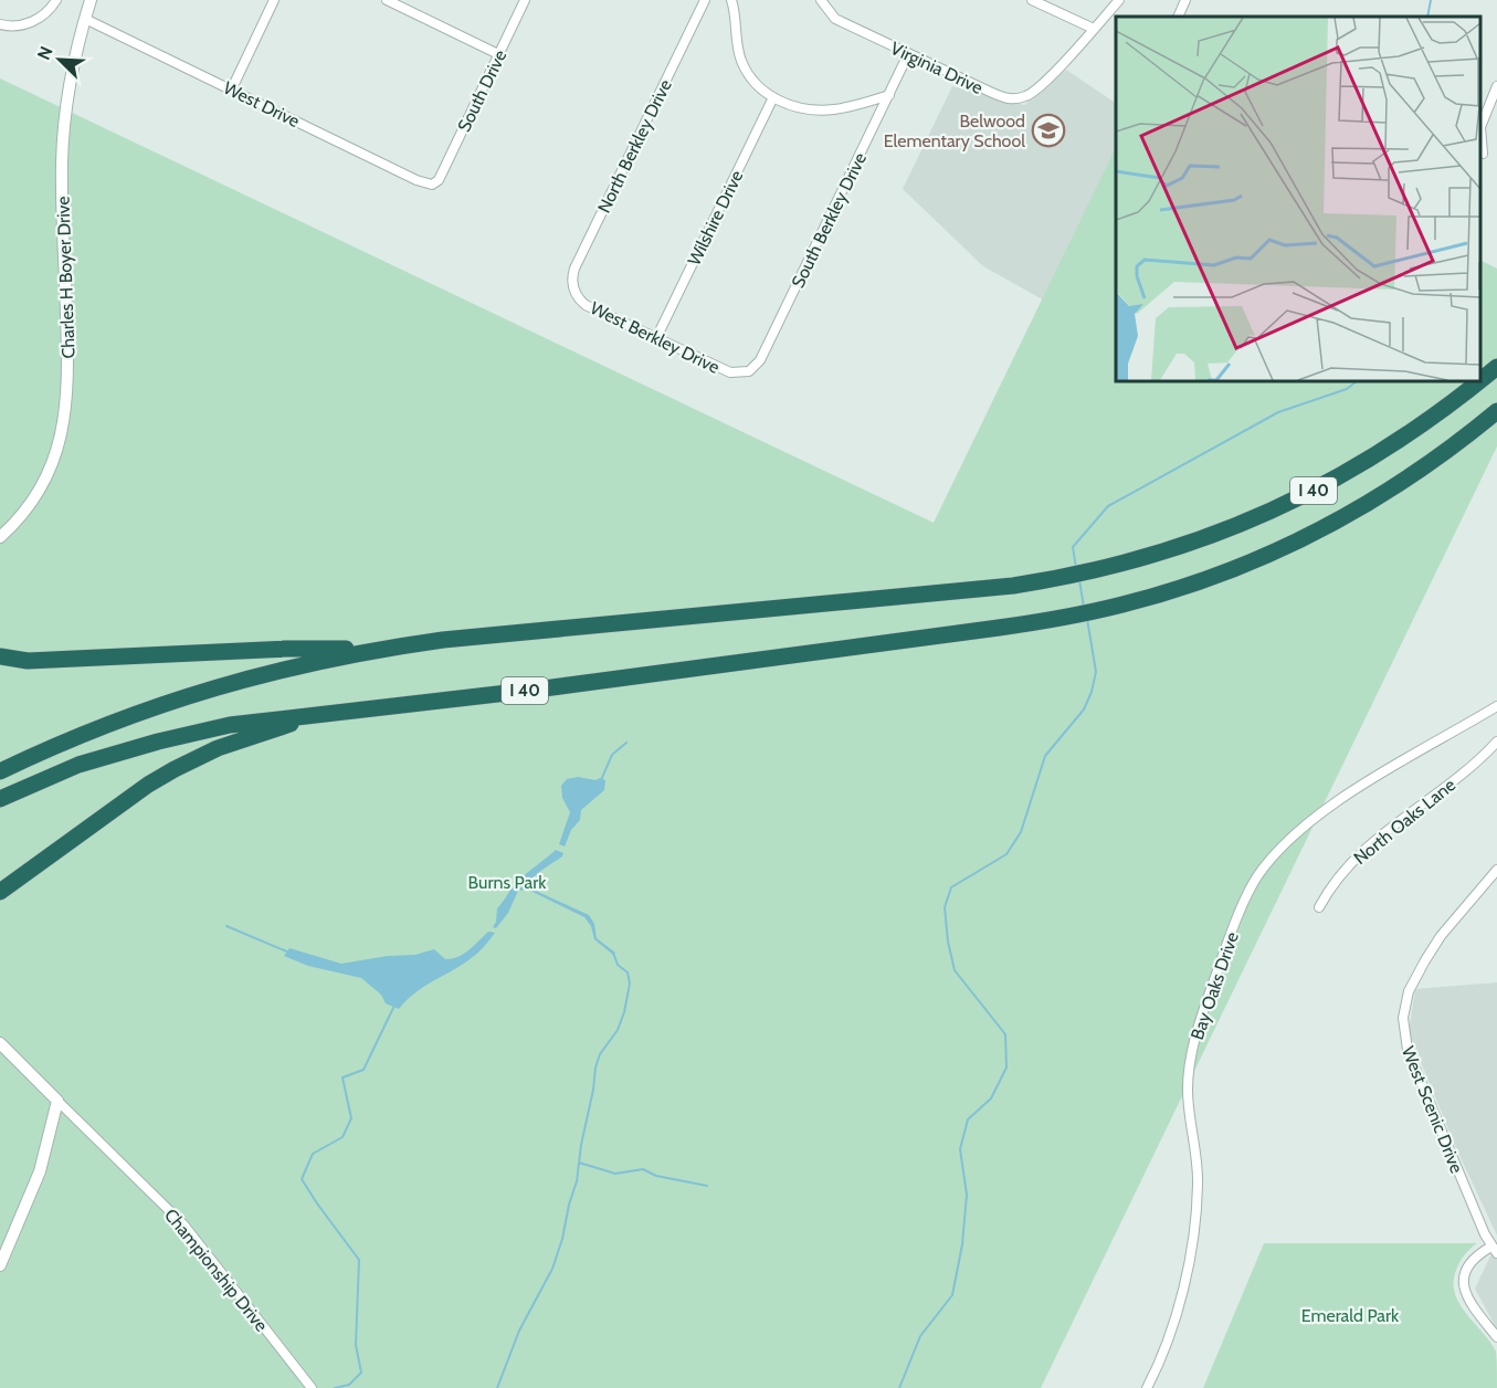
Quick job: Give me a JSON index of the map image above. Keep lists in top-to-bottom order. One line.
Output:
{"streets":{"highway":["I 40"],"street":["Virginia Drive","South Drive","West Drive","North Berkley Drive","Wilshire Drive","South Berkley Drive","Charles H Boyer Drive","West Berkley Drive","North Oaks Lane","Bay Oaks Drive","West Scenic Drive","Championship Drive"]},"crossings":[["Virginia Drive","South Berkley Drive"],["South Drive","West Drive"],["West Drive","Charles H Boyer Drive"],["North Berkley Drive","West Berkley Drive"],["Wilshire Drive","West Berkley Drive"],["South Berkley Drive","West Berkley Drive"]],"parks":["Burns Park","Emerald Park"],"places":{"school or university":["Belwood Elementary School"]},"north":"top left"}
